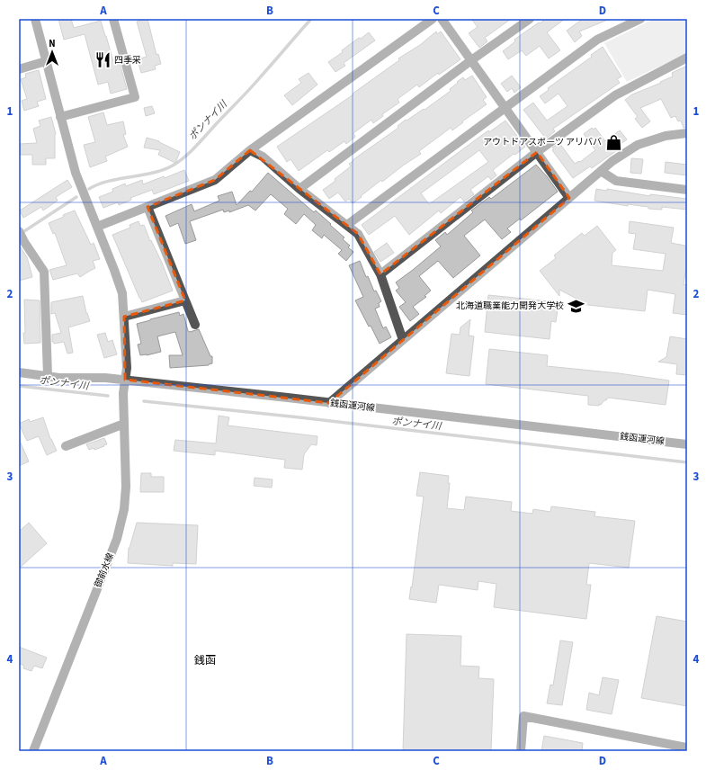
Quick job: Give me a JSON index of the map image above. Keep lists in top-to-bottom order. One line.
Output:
{"streets":{"street":["銭函運河線","御前水線"]},"crossings":[["銭函運河線","御前水線"]],"districts":["銭函"],"water":["ポンナイ川"],"places":{"restaurant":["四季采"],"shop":["アウトドアスポーツ アリババ"],"school or university":["北海道職業能力開発大学校"]},"north":"top","grid":{"columns":["A","B","C","D"],"rows":["1","2","3","4"]}}
